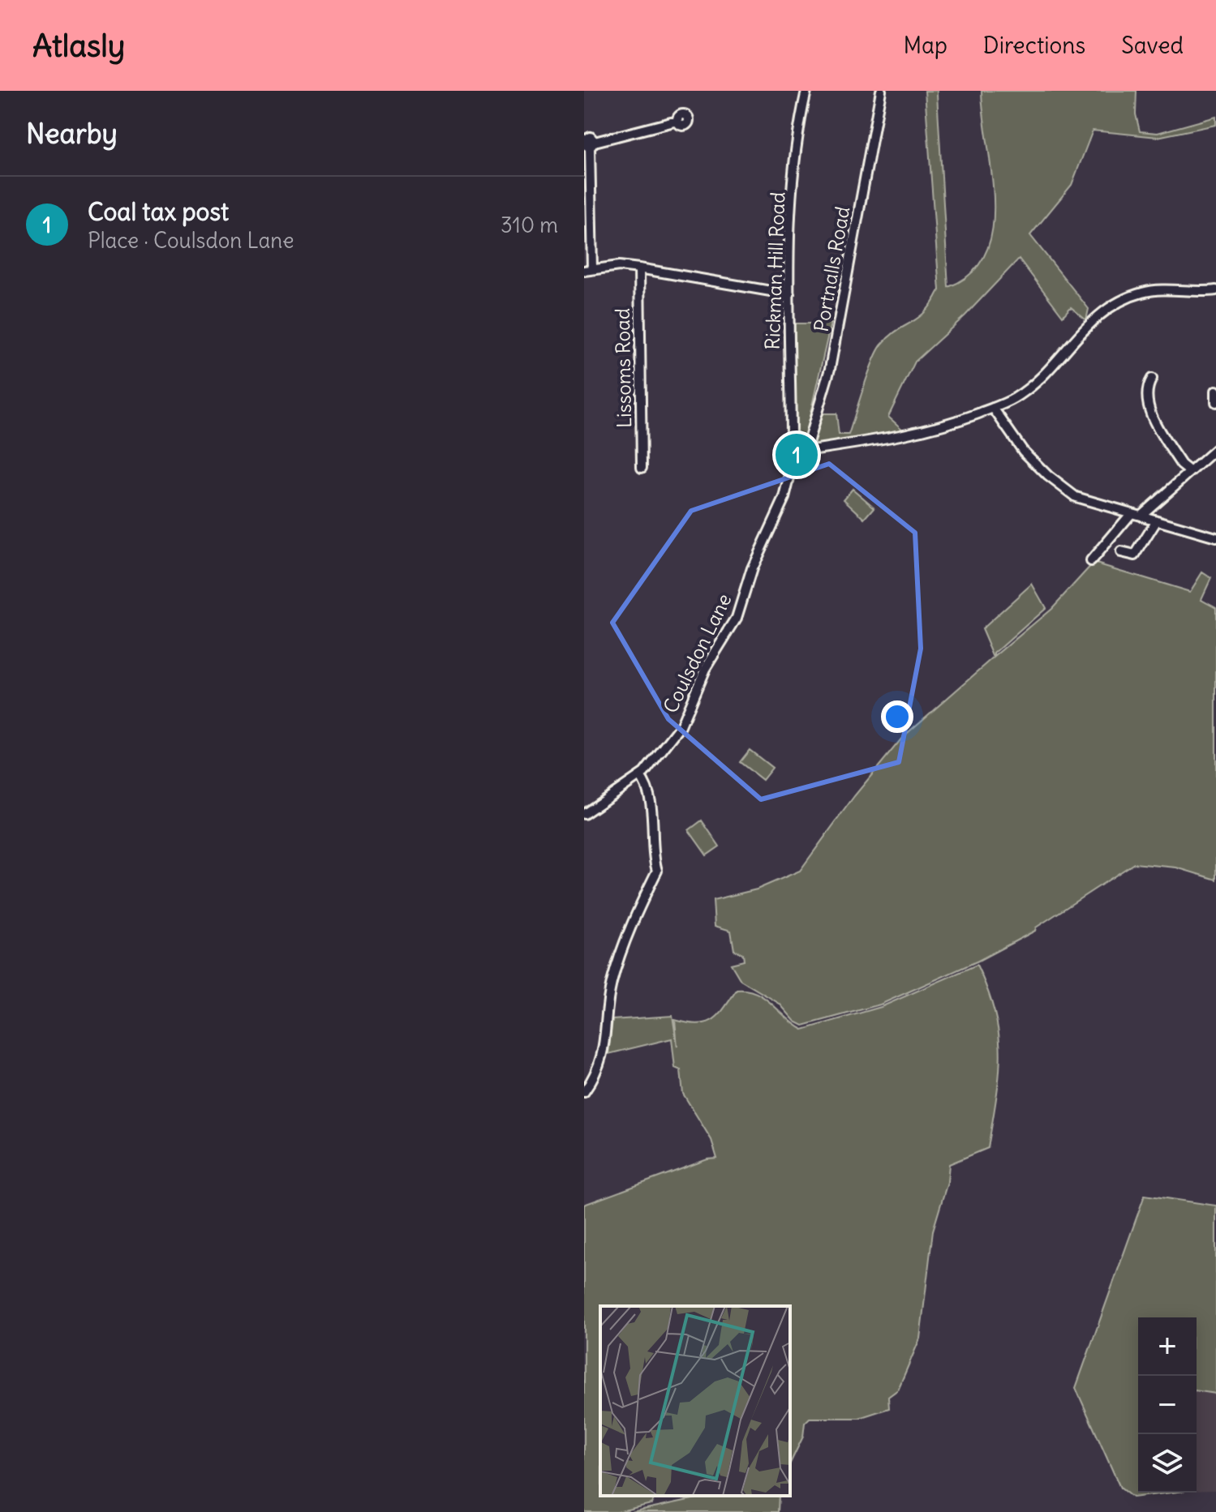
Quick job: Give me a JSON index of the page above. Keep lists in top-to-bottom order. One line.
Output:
{"streets":{"street":["Portnalls Road","Rickman Hill Road","Lissoms Road","Coulsdon Lane"]},"crossings":[["Portnalls Road","Coulsdon Lane"],["Rickman Hill Road","Coulsdon Lane"]],"page":{"header":"Atlasly","nav":["Map","Directions","Saved"],"heading":"Nearby","list":[{"mark":"1","name":"Coal tax post","note":"Place · Coulsdon Lane","value":"310 m"}],"pins":"1","map_buttons":["+","−"]}}
